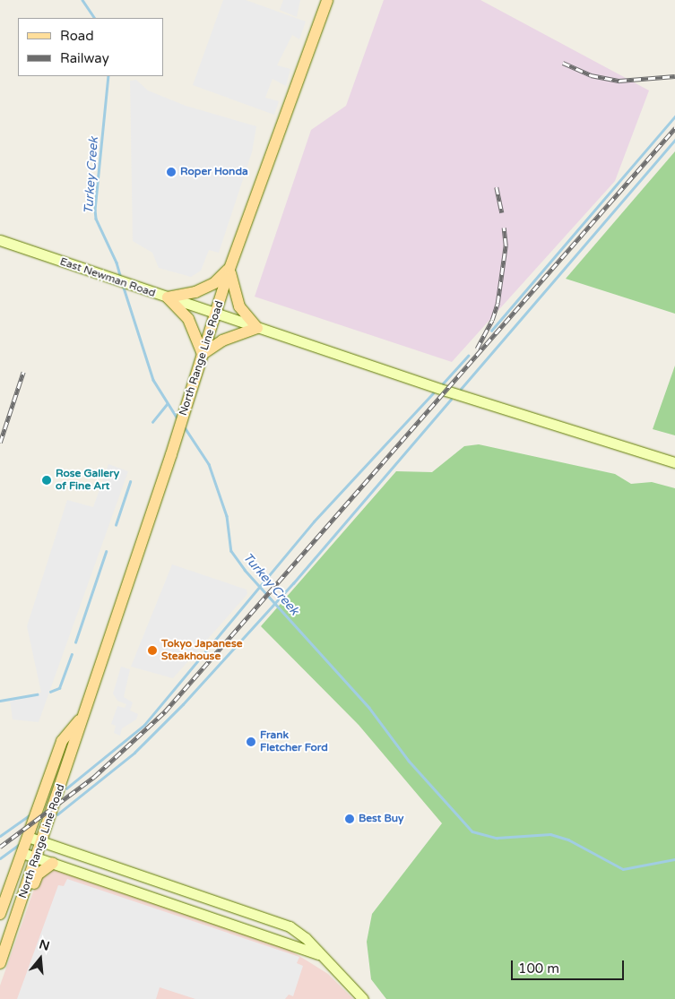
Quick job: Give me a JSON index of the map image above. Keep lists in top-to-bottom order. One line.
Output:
{"streets":{"main road":["North Range Line Road"],"street":["East Newman Road"]},"crossings":[["East Newman Road","North Range Line Road"]],"water":["Turkey Creek"],"places":["Roper Honda","Rose Gallery of Fine Art","Tokyo Japanese Steakhouse","Frank Fletcher Ford","Best Buy"],"legend":["Road","Railway"],"scale_bar":"100 m","north":"top"}
